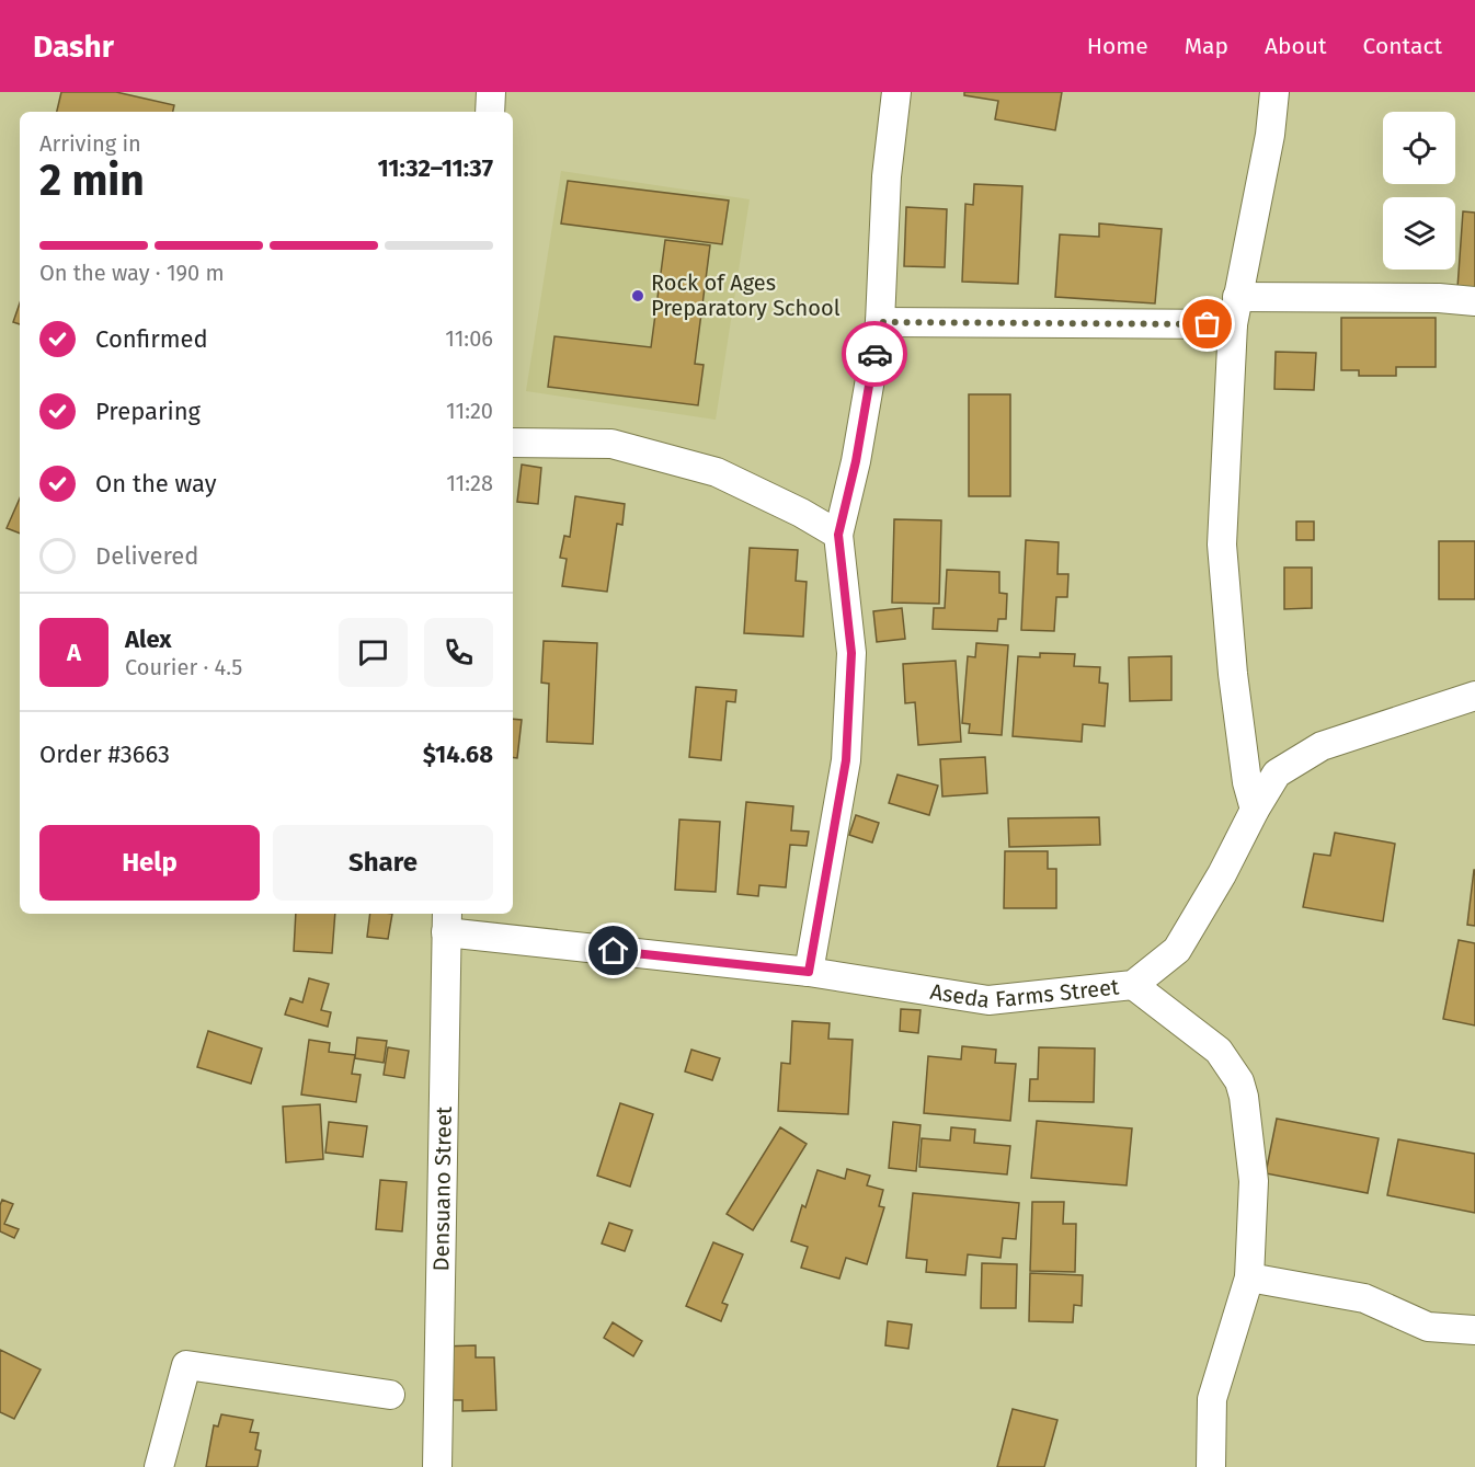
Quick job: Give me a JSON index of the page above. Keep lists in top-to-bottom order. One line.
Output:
{"streets":{"street":["Aseda Farms Street","Densuano Street"]},"crossings":[["Aseda Farms Street","Densuano Street"]],"places":["Rock of Ages Preparatory School"],"page":{"header":"Dashr","nav":["Home","Map","About","Contact"],"heading":["2 min","Arriving in","11:32–11:37"],"panel":["Alex","Courier · 4.5","Order #3663","$14.68"],"bar":"On the way · 190 m","list":[["Confirmed","11:06"],["Preparing","11:20"],["On the way","11:28"],"Delivered"],"round":"A","buttons":["Help","Share"]}}
